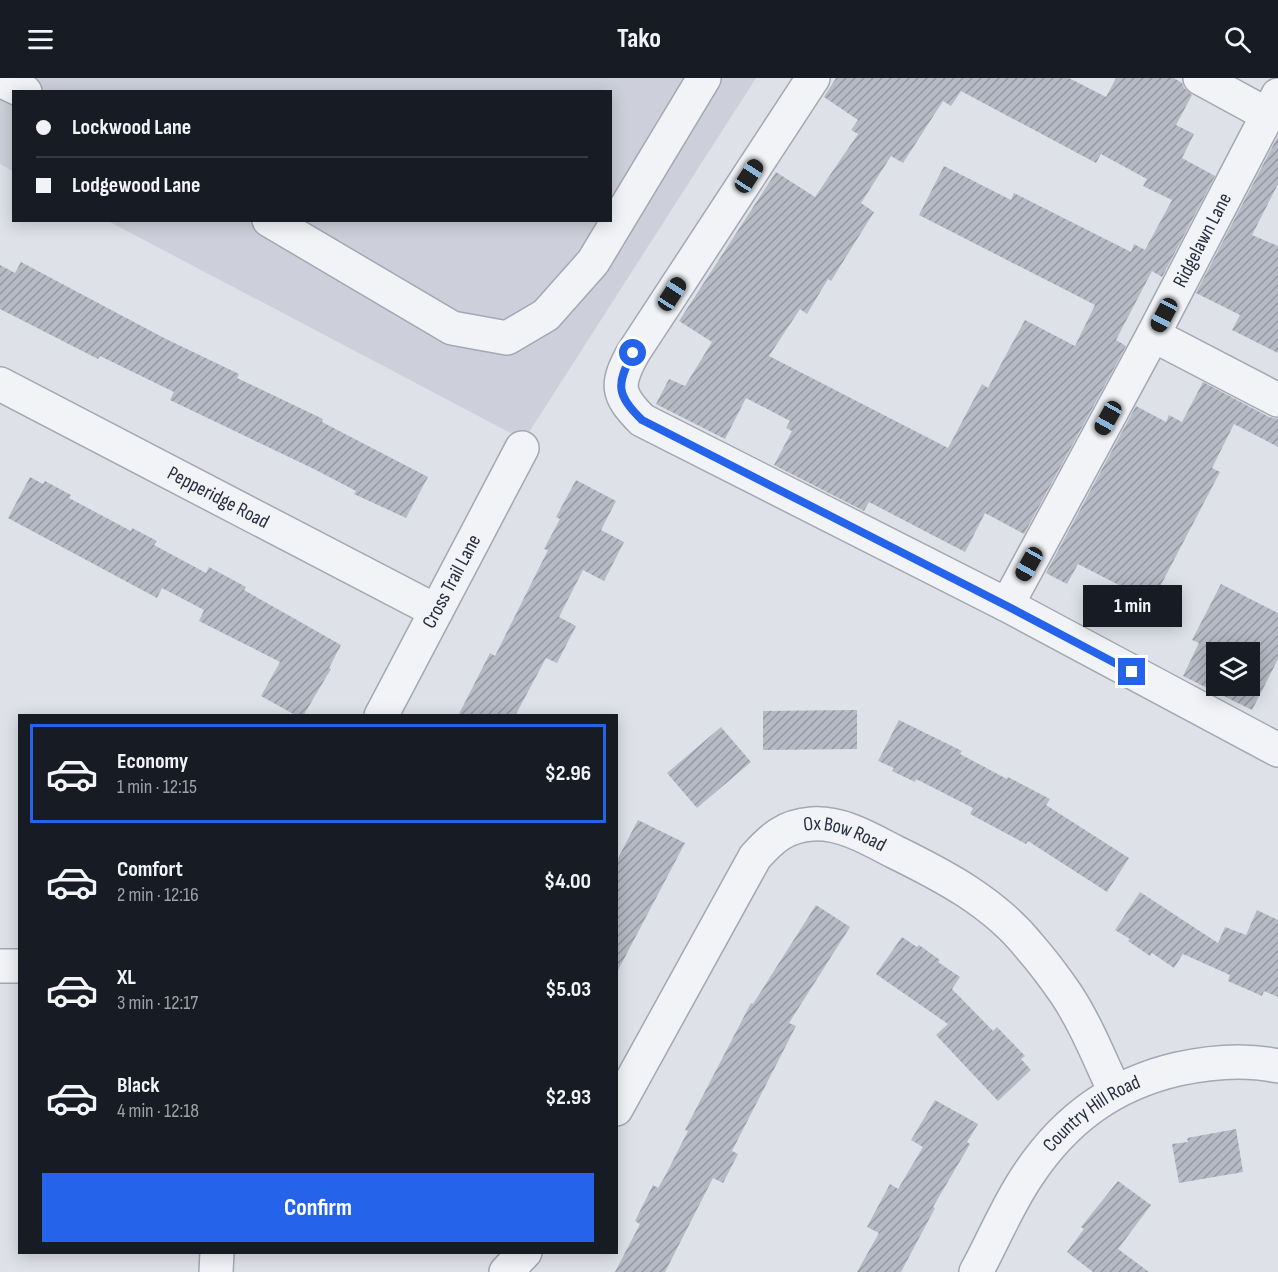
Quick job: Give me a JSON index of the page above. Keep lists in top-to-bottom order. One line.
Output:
{"streets":{"street":["Ridgelawn Lane","Pepperidge Road","Cross Trail Lane","Ox Bow Road","Country Hill Road"]},"crossings":[["Pepperidge Road","Cross Trail Lane"],["Ox Bow Road","Country Hill Road"]],"page":{"header":"Tako","banner":["Lockwood Lane","Lodgewood Lane"],"bubble":"1 min","list":[{"name":"Economy","note":"1 min · 12:15","value":"$2.96"},{"name":"Comfort","note":"2 min · 12:16","value":"$4.00"},{"name":"XL","note":"3 min · 12:17","value":"$5.03"},{"name":"Black","note":"4 min · 12:18","value":"$2.93"}],"buttons":"Confirm"}}
